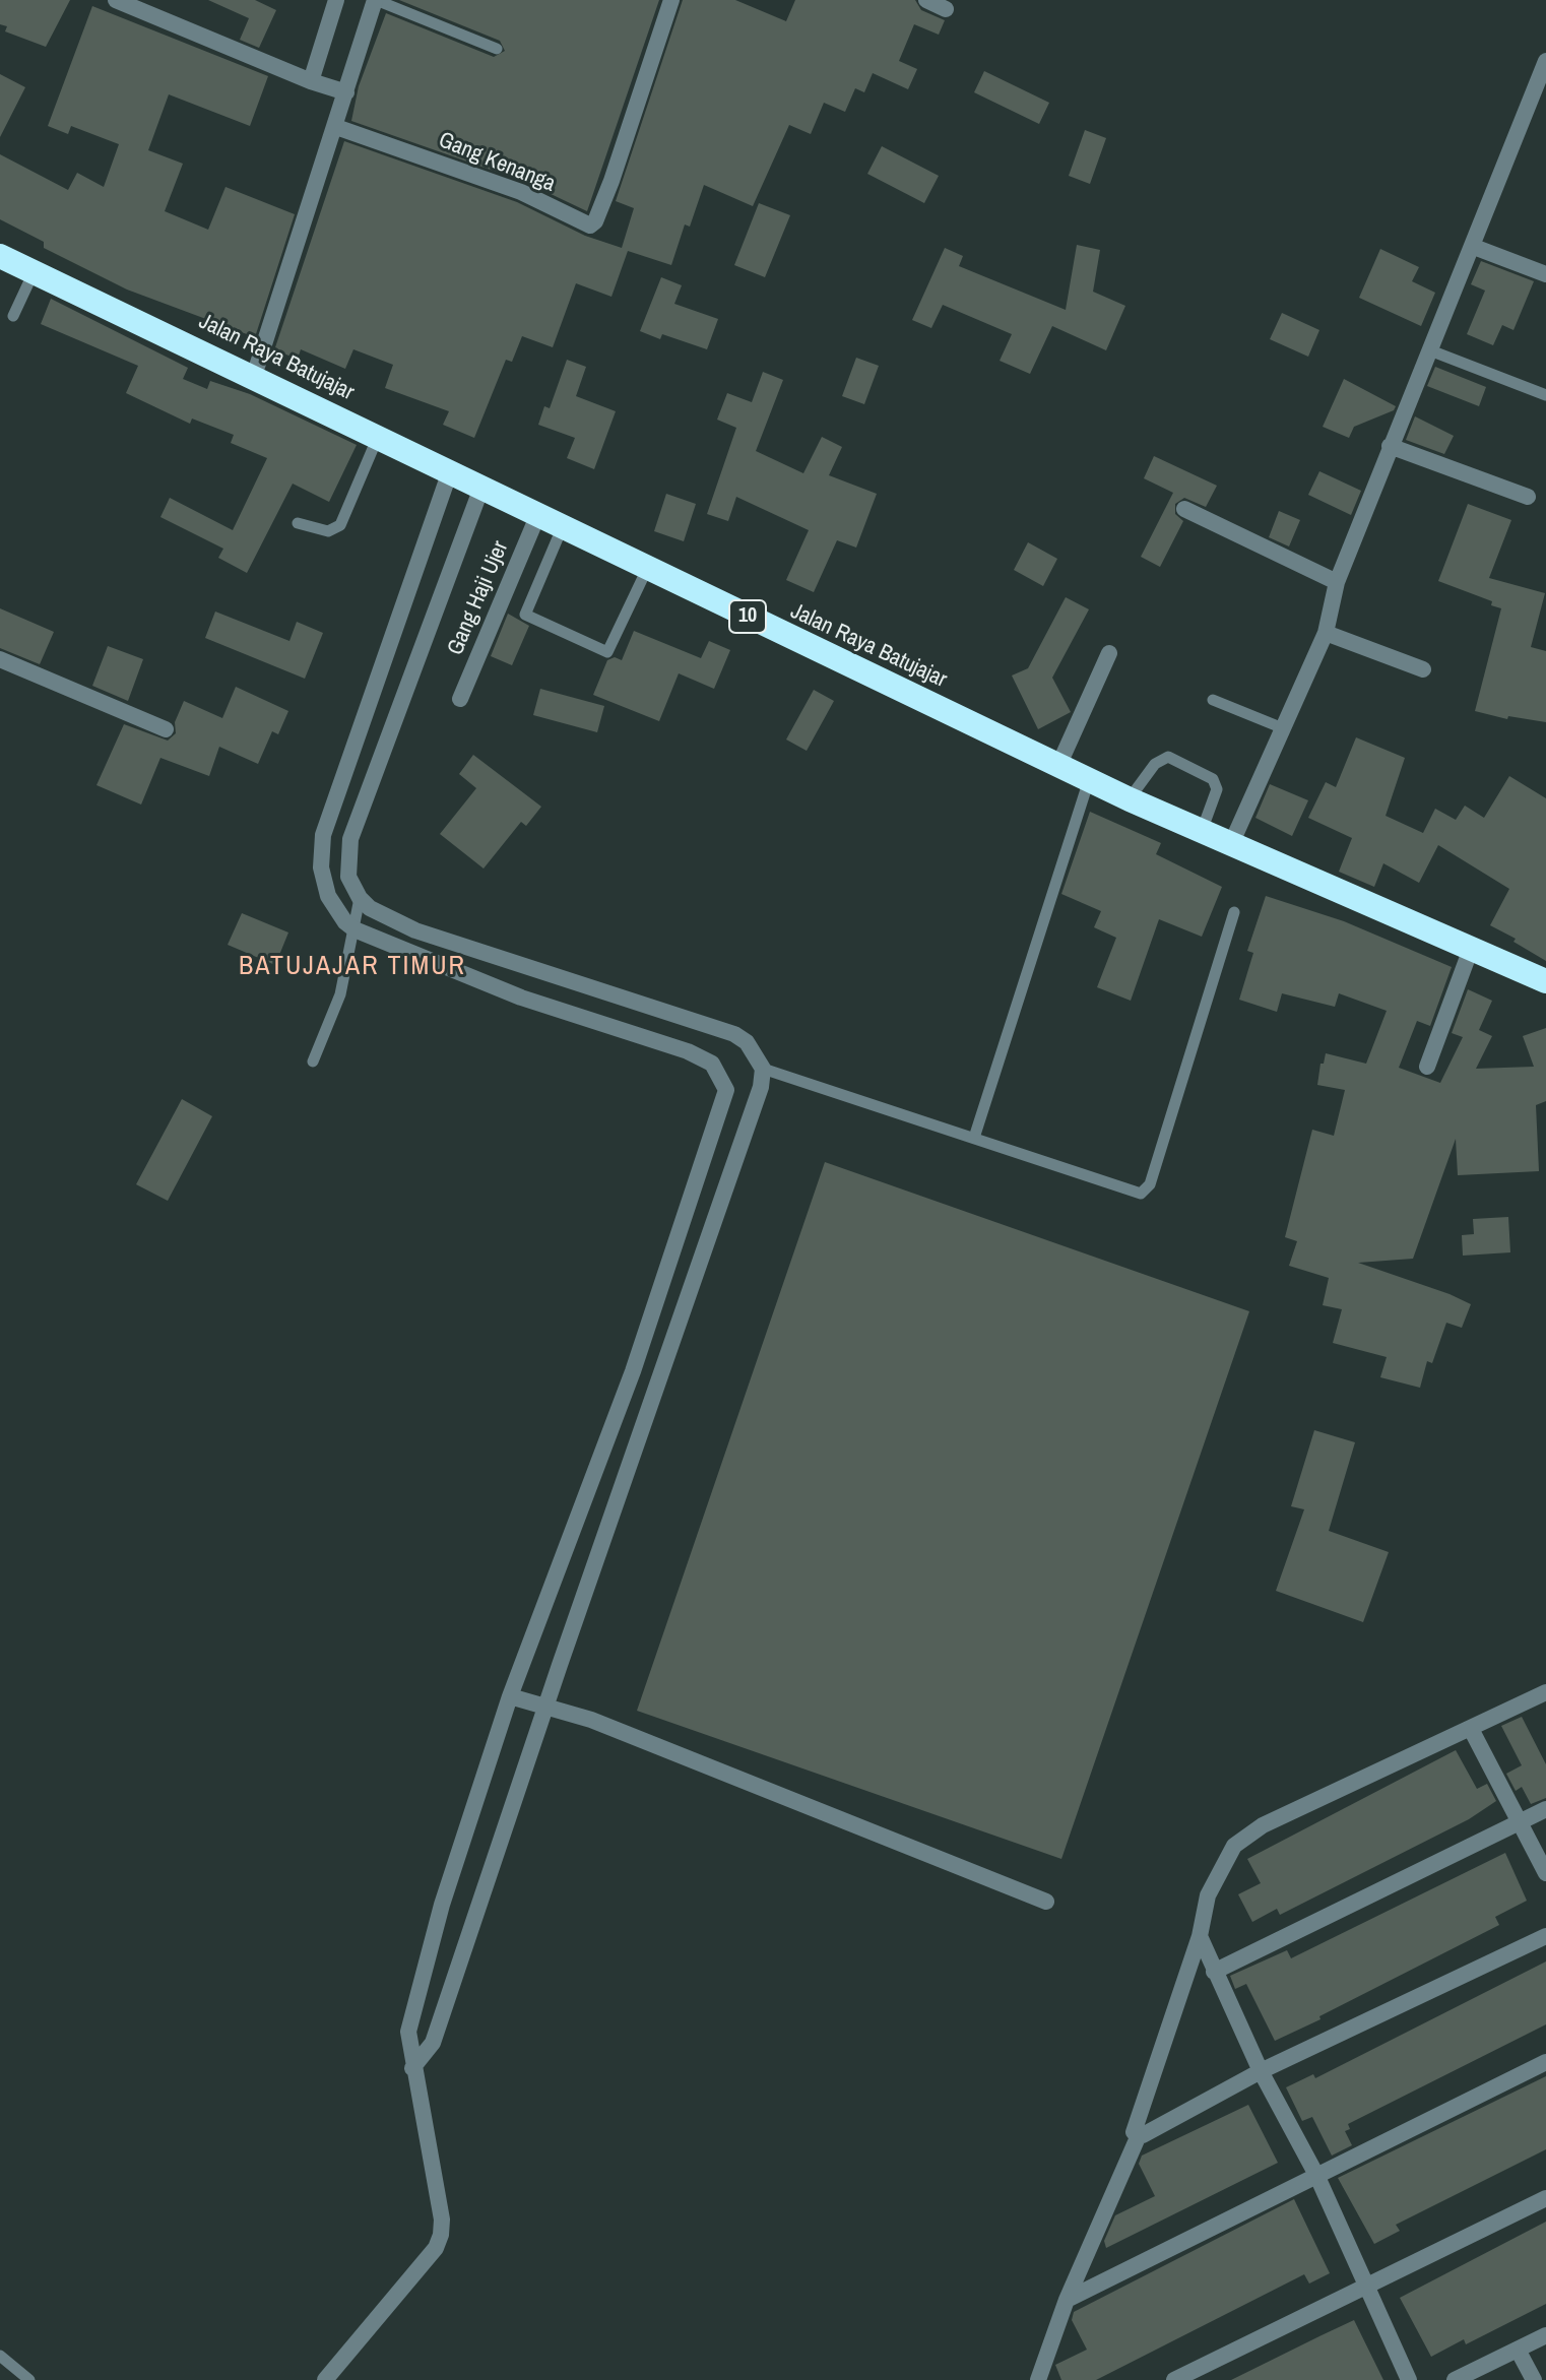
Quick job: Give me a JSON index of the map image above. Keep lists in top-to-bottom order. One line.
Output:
{"streets":{"highway":["Jalan Raya Batujajar","10"],"street":["Gang Kenanga","Gang Haji Ujer"]},"crossings":[["Jalan Raya Batujajar","Gang Haji Ujer"]],"districts":["BATUJAJAR TIMUR"]}
